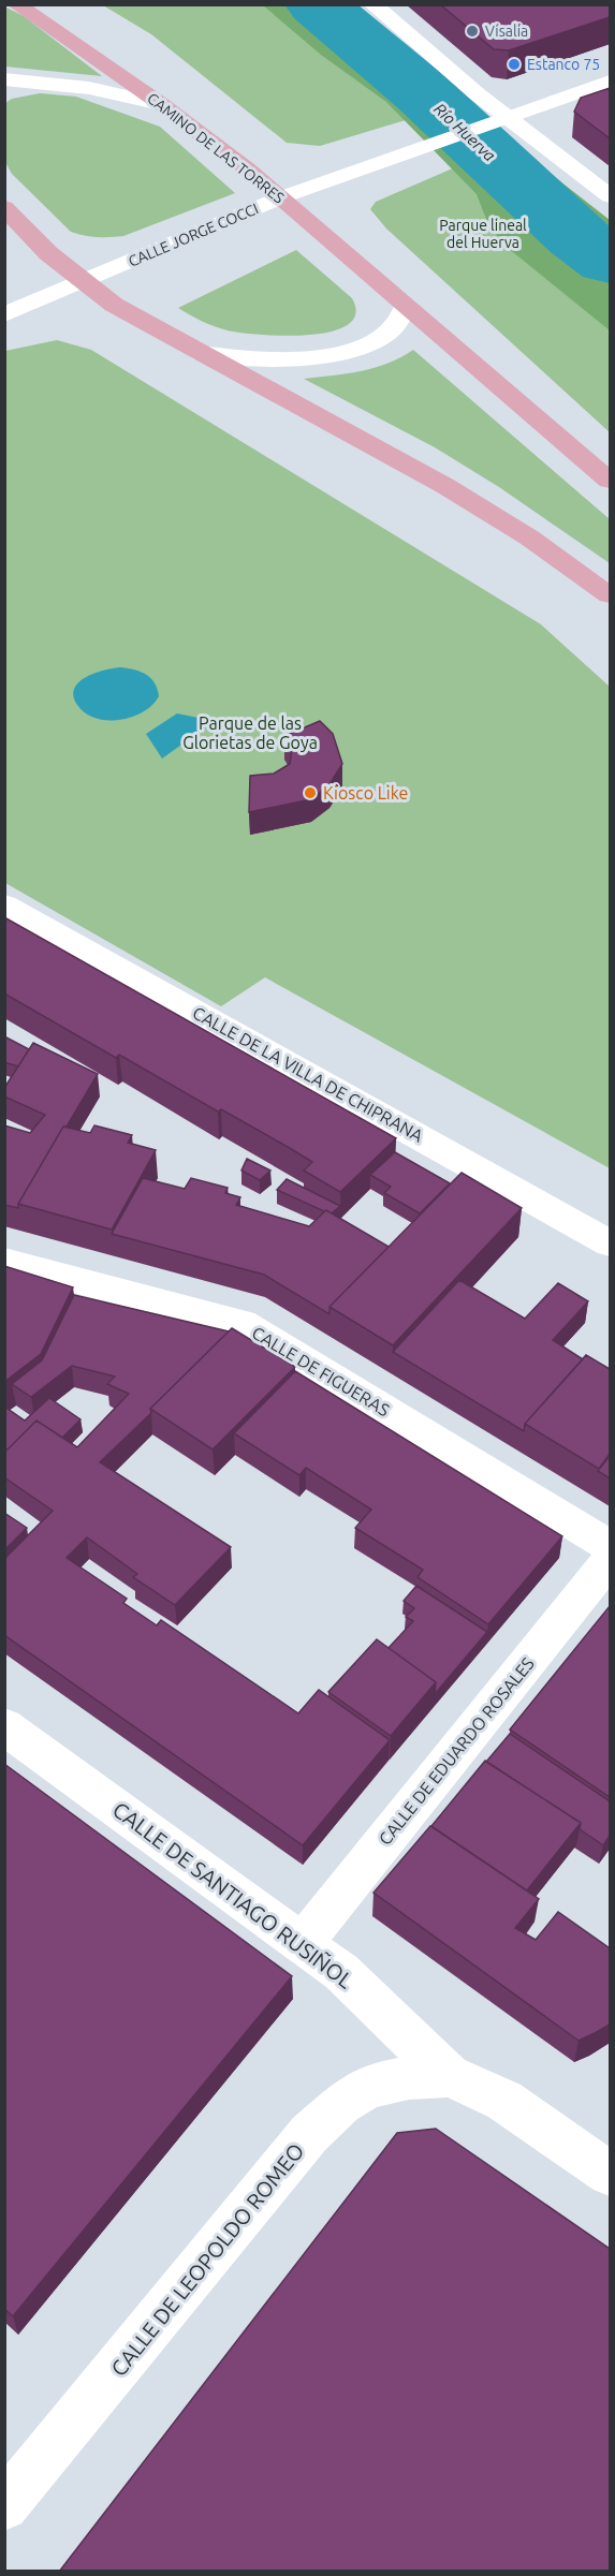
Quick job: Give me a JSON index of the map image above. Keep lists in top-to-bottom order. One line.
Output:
{"streets":{"main road":["CAMINO DE LAS TORRES"],"street":["CALLE JORGE COCCI","CALLE DE LA VILLA DE CHIPRANA","CALLE DE FIGUERAS","CALLE DE EDUARDO ROSALES","CALLE DE SANTIAGO RUSIÑOL","CALLE DE LEOPOLDO ROMEO"]},"crossings":[["CAMINO DE LAS TORRES","CALLE JORGE COCCI"],["CALLE DE EDUARDO ROSALES","CALLE DE SANTIAGO RUSIÑOL"],["CALLE DE SANTIAGO RUSIÑOL","CALLE DE LEOPOLDO ROMEO"]],"water":["Río Huerva"],"parks":["Parque lineal del Huerva","Parque de las Glorietas de Goya"],"places":["Visalia","Estanco 75","Kiosco Like"]}
